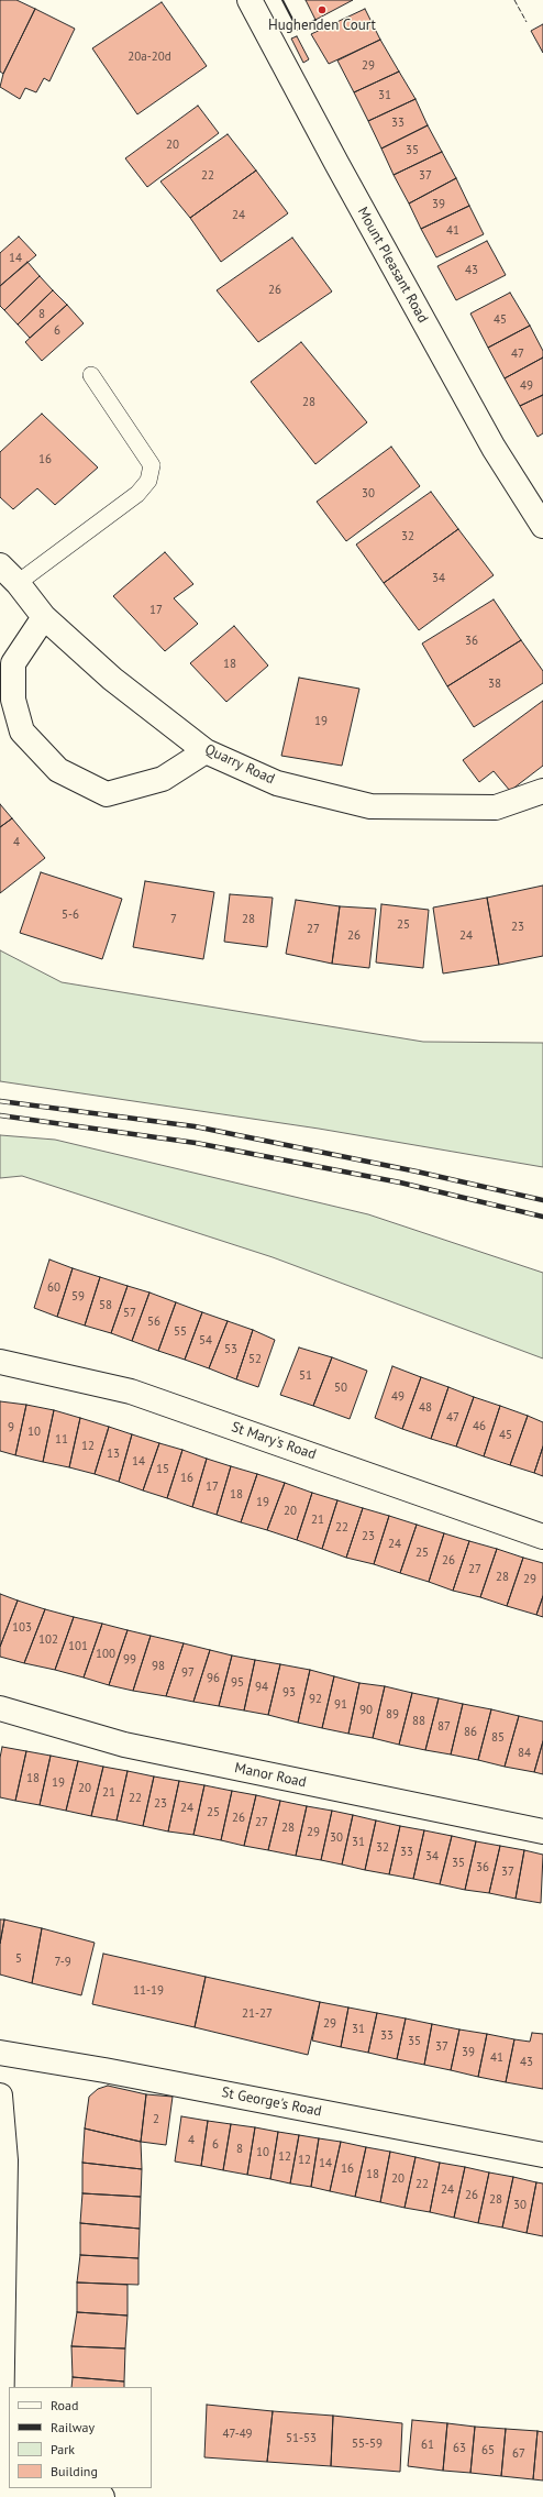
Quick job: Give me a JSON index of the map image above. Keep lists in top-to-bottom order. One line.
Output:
{"streets":{"street":["Mount Pleasant Road","Quarry Road","St Mary's Road","Manor Road","St George's Road"]},"places":["Hughenden Court"],"house_numbers":["20a-20d","29","31","33","20","35","22","37","39","24","41","14","43","26","8","45","6","47","49","28","16","30","32","34","17","36","18","38","19","4","5-6","7","28","25","23","27","26","24","60","59","58","57","56","55","54","53","52","51","50","49","48","47","46","9","10","45","11","12","13","14","15","16","17","18","19","20","21","22","23","24","25","26","27","28","29","103","102","101","100","99","98","97","96","95","94","93","92","91","90","89","88","87","86","85","84","18","19","20","21","22","23","24","25","26","27","28","29","30","31","32","33","34","35","36","37","5","7-9","11-19","21-27","29","31","33","35","37","39","41","43","2","4","6","8","10","12","12","14","16","18","20","22","24","26","28","30","47-49","51-53","55-59","61","63","65","67"],"legend":["Road","Railway","Park","Building"]}
